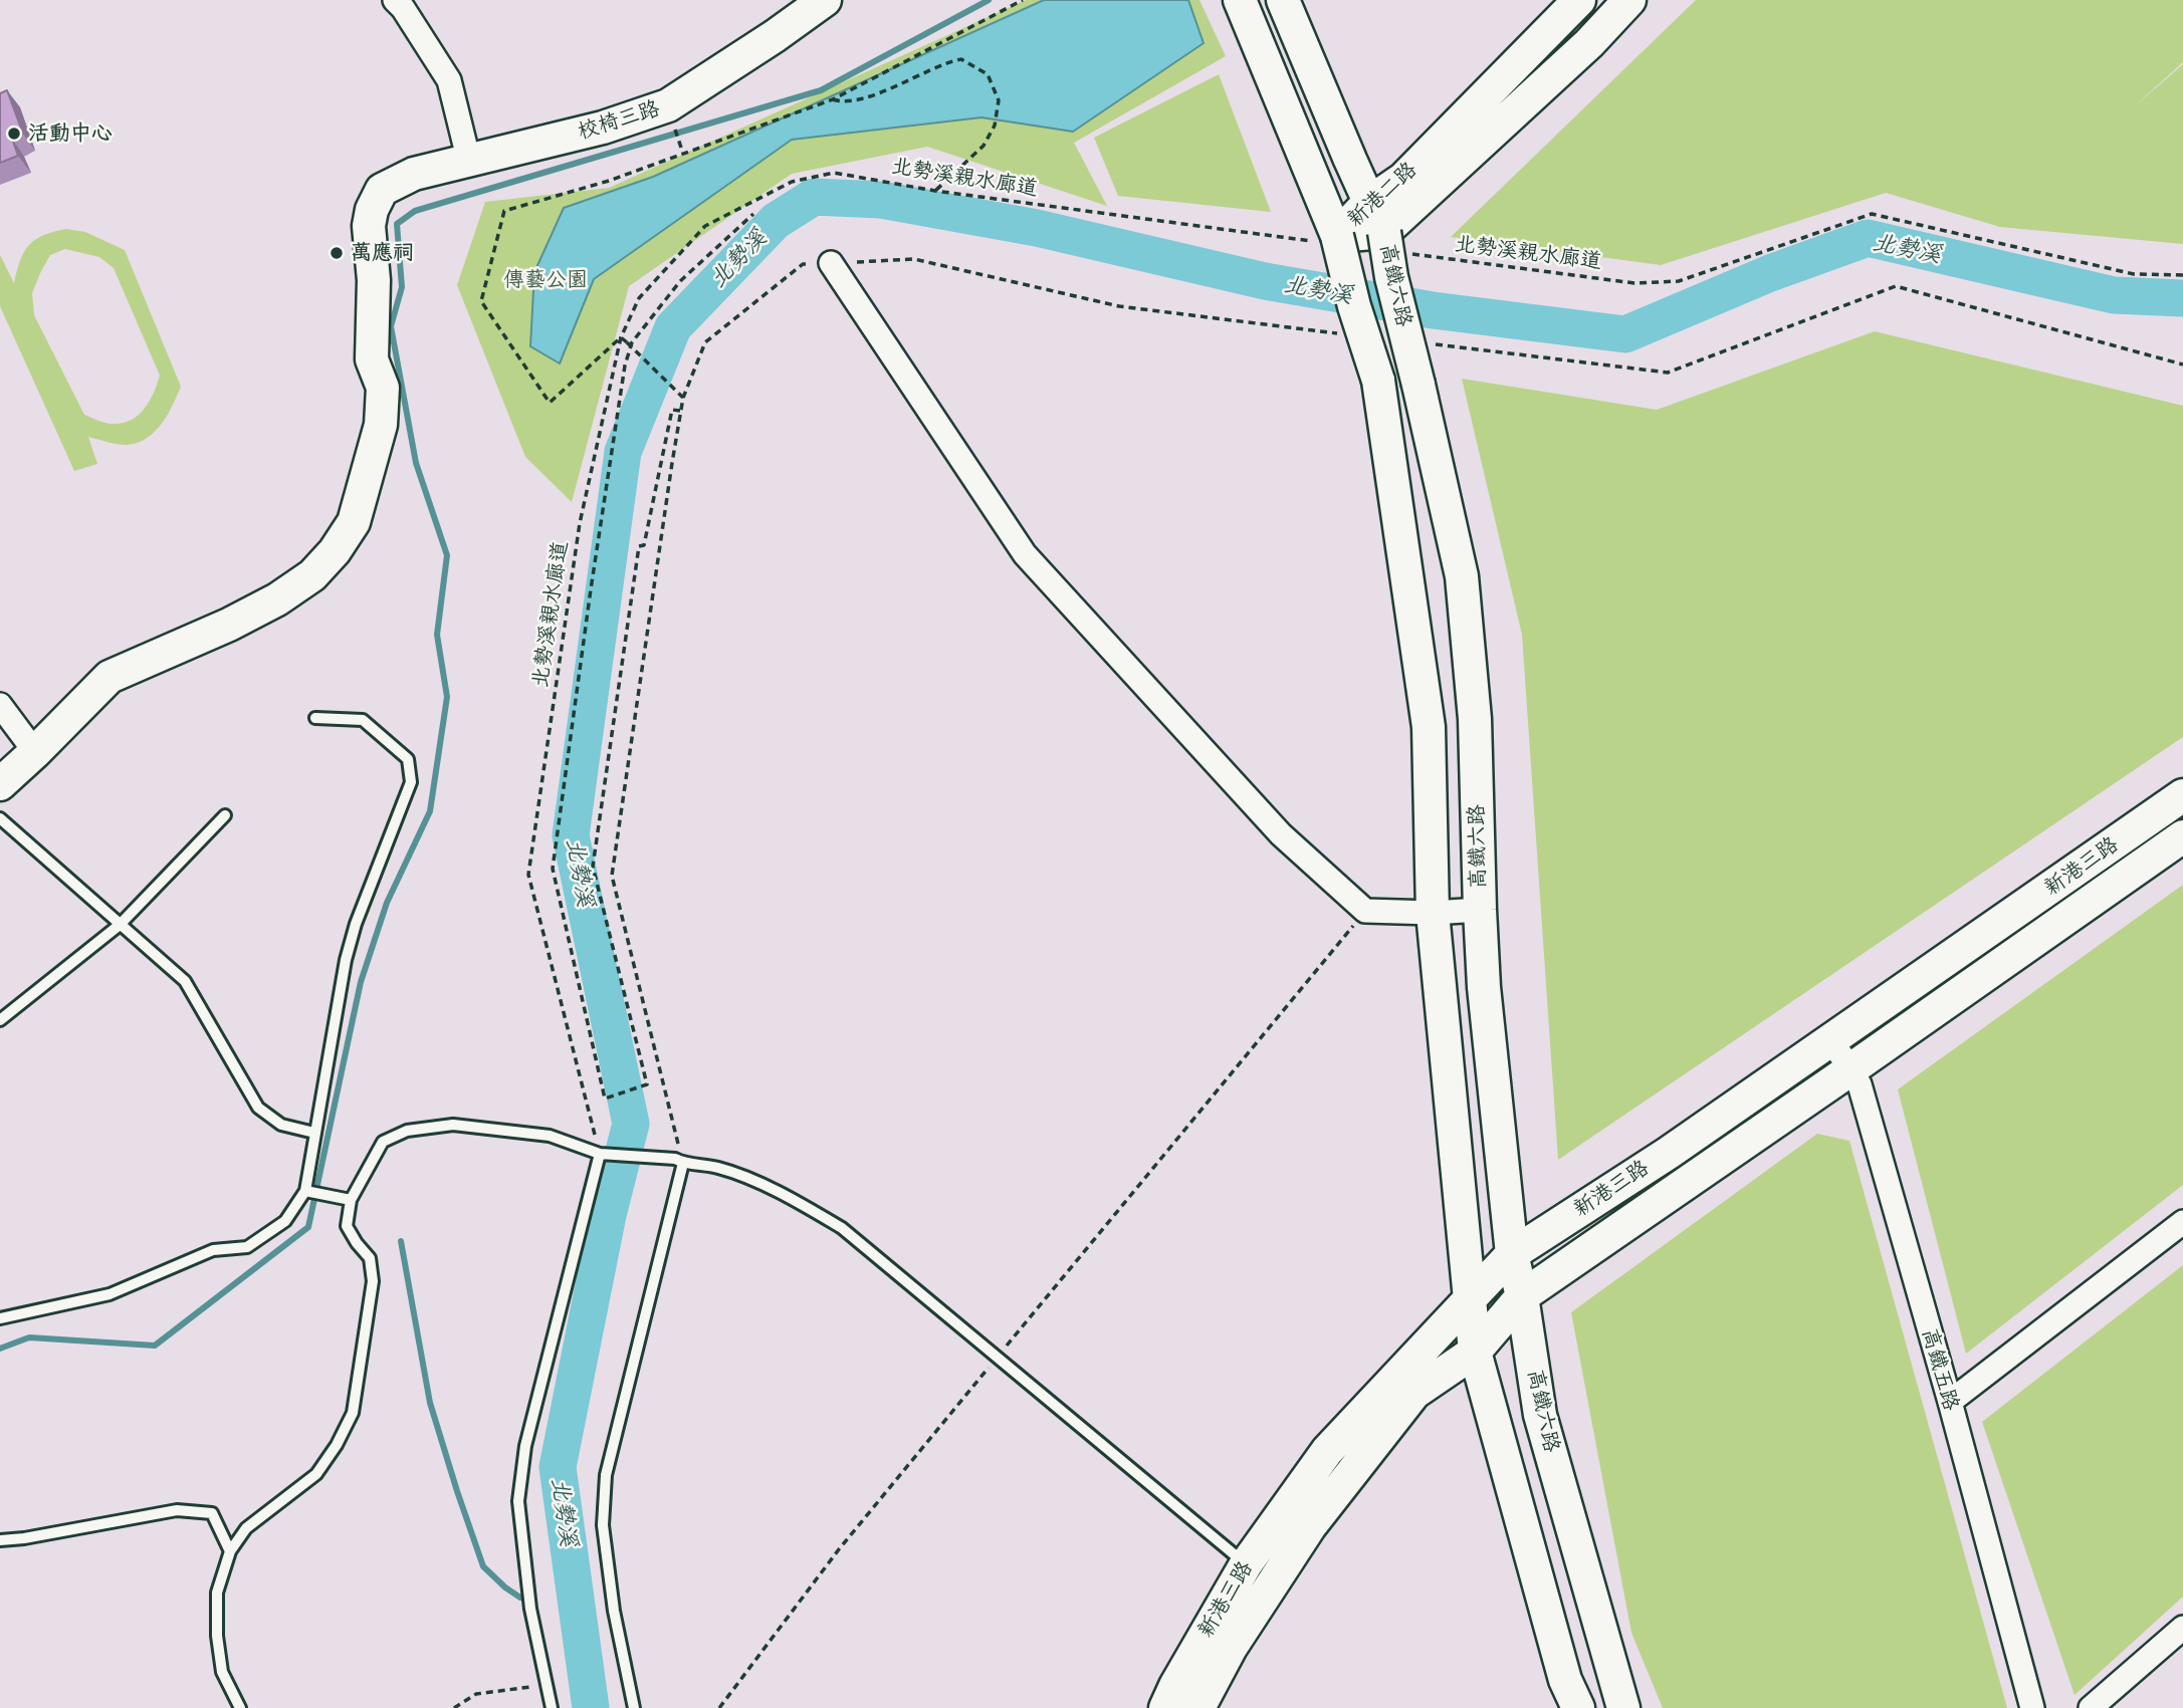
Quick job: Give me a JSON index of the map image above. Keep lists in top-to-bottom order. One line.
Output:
{"streets":{"street":["校椅三路","新港二路","高鐵六路","新港三路","高鐵五路"],"path":["北勢溪親水廊道"]},"crossings":[["北勢溪親水廊道","新港二路"],["北勢溪親水廊道","高鐵六路"],["新港二路","高鐵六路"],["高鐵六路","新港三路"],["新港三路","高鐵五路"]],"water":["北勢溪"],"parks":["傳藝公園"],"places":["活動中心","萬應祠"]}
